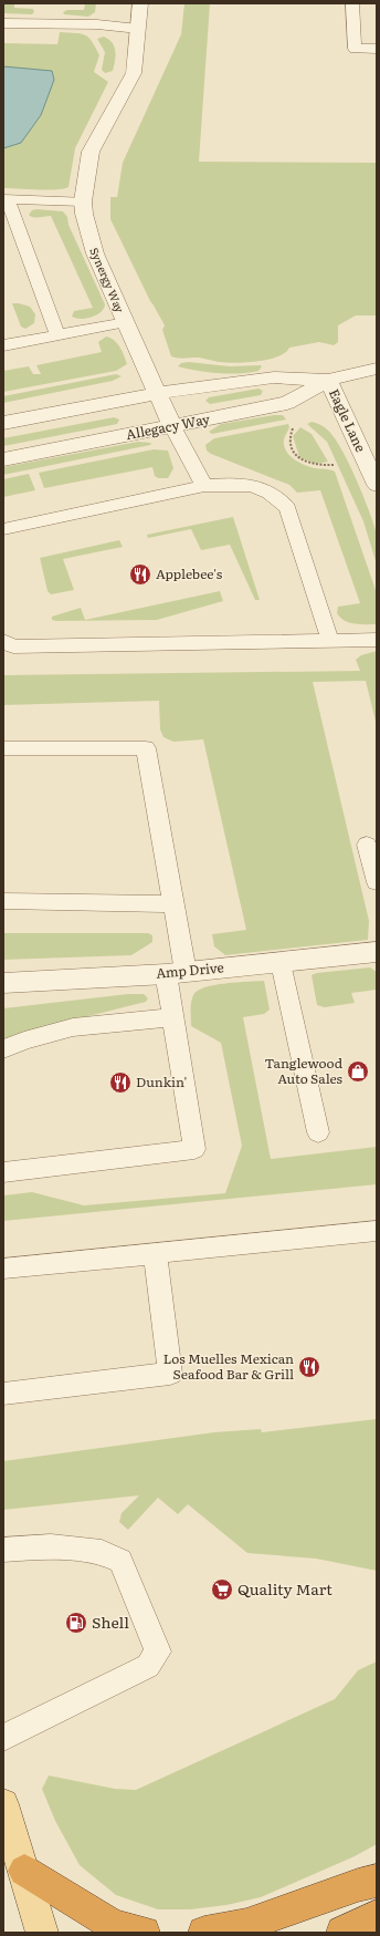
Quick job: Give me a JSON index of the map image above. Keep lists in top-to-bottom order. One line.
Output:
{"streets":{"street":["Synergy Way","Eagle Lane","Allegacy Way","Amp Drive"]},"crossings":[["Synergy Way","Allegacy Way"],["Eagle Lane","Allegacy Way"]],"places":{"restaurant":["Applebee's","Dunkin'","Los Muelles Mexican Seafood Bar & Grill"],"shop":["Tanglewood Auto Sales"],"supermarket":["Quality Mart"],"fuel station":["Shell"]}}
